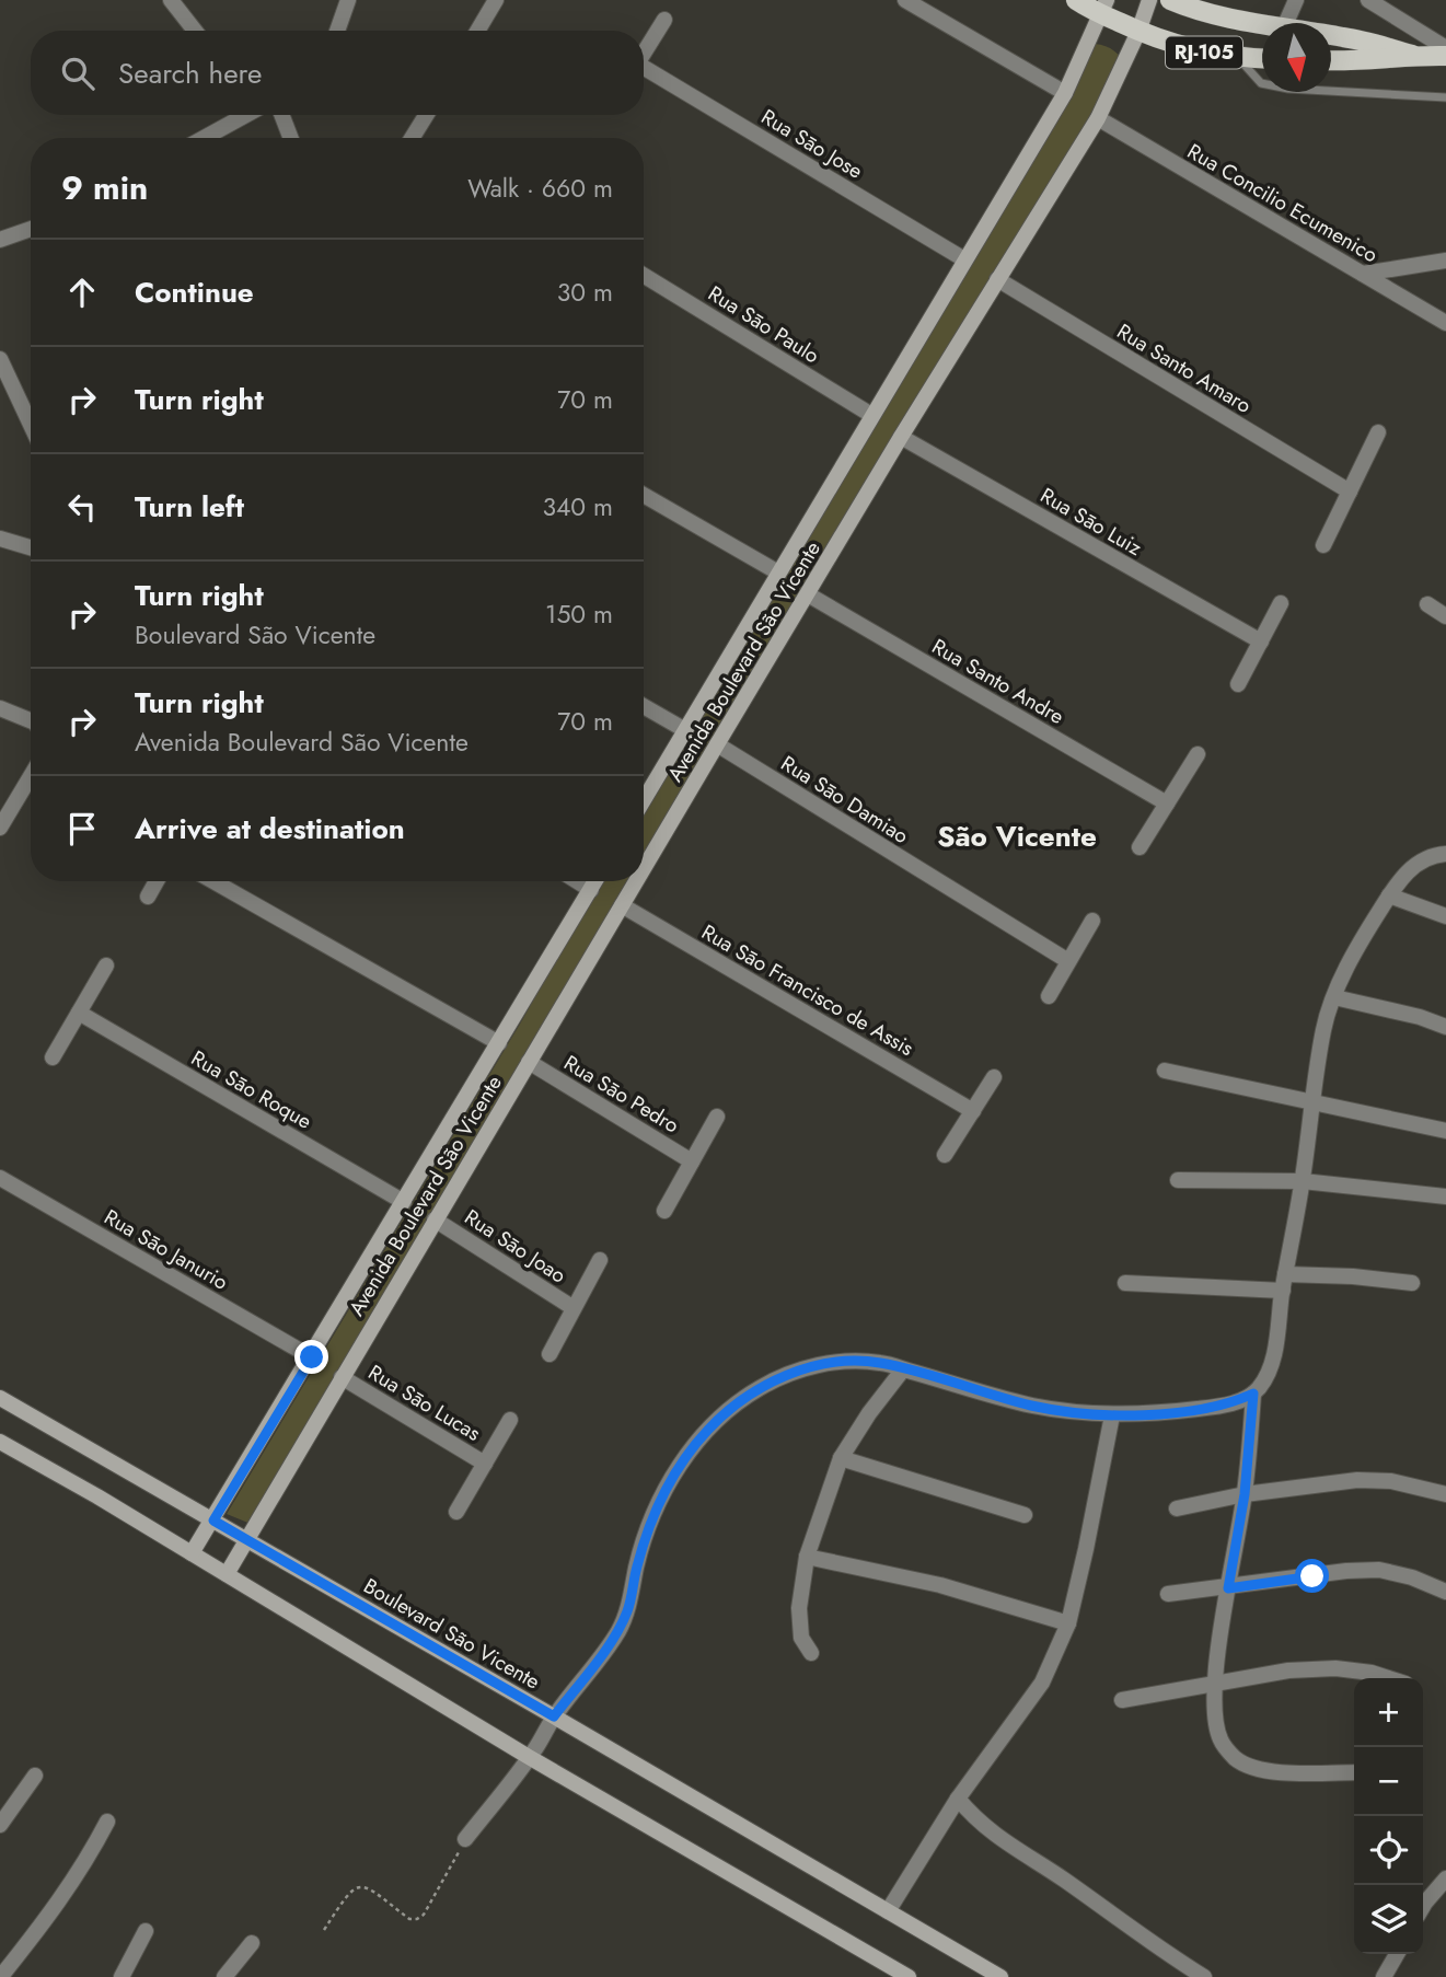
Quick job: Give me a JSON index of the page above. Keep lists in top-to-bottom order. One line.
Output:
{"streets":{"main road":["RJ-105"],"street":["Rua Sāo Jose","Rua Concilio Ecumenico","Rua Sāo Paulo","Rua Santo Amaro","Rua Sāo Luiz","Avenida Boulevard São Vicente","Rua Santo Andre","Rua Sāo Damiao","Rua Sāo Francisco de Assis","Rua Sāo Roque","Rua Sāo Pedro","Rua Sāo Joao","Rua Sāo Janurio","Rua Sāo Lucas","Boulevard São Vicente"]},"crossings":[["RJ-105","Avenida Boulevard São Vicente"],["Rua Sāo Jose","Avenida Boulevard São Vicente"],["Rua Concilio Ecumenico","Avenida Boulevard São Vicente"],["Rua Sāo Paulo","Avenida Boulevard São Vicente"],["Rua Santo Amaro","Avenida Boulevard São Vicente"],["Rua Sāo Luiz","Avenida Boulevard São Vicente"],["Avenida Boulevard São Vicente","Rua Santo Andre"],["Avenida Boulevard São Vicente","Rua Sāo Damiao"],["Avenida Boulevard São Vicente","Rua Sāo Francisco de Assis"],["Avenida Boulevard São Vicente","Rua Sāo Roque"],["Avenida Boulevard São Vicente","Rua Sāo Pedro"],["Avenida Boulevard São Vicente","Rua Sāo Joao"],["Avenida Boulevard São Vicente","Rua Sāo Janurio"],["Avenida Boulevard São Vicente","Rua Sāo Lucas"],["Avenida Boulevard São Vicente","Boulevard São Vicente"]],"districts":["São Vicente"],"north":"bottom","page":{"search":"Search here","heading":["9 min","Walk · 660 m"],"list":[["Continue","30 m"],["Turn right","70 m"],["Turn left","340 m"],["Turn right","Boulevard São Vicente","150 m"],["Turn right","Avenida Boulevard São Vicente","70 m"],"Arrive at destination"],"map_buttons":["+","−"]}}
